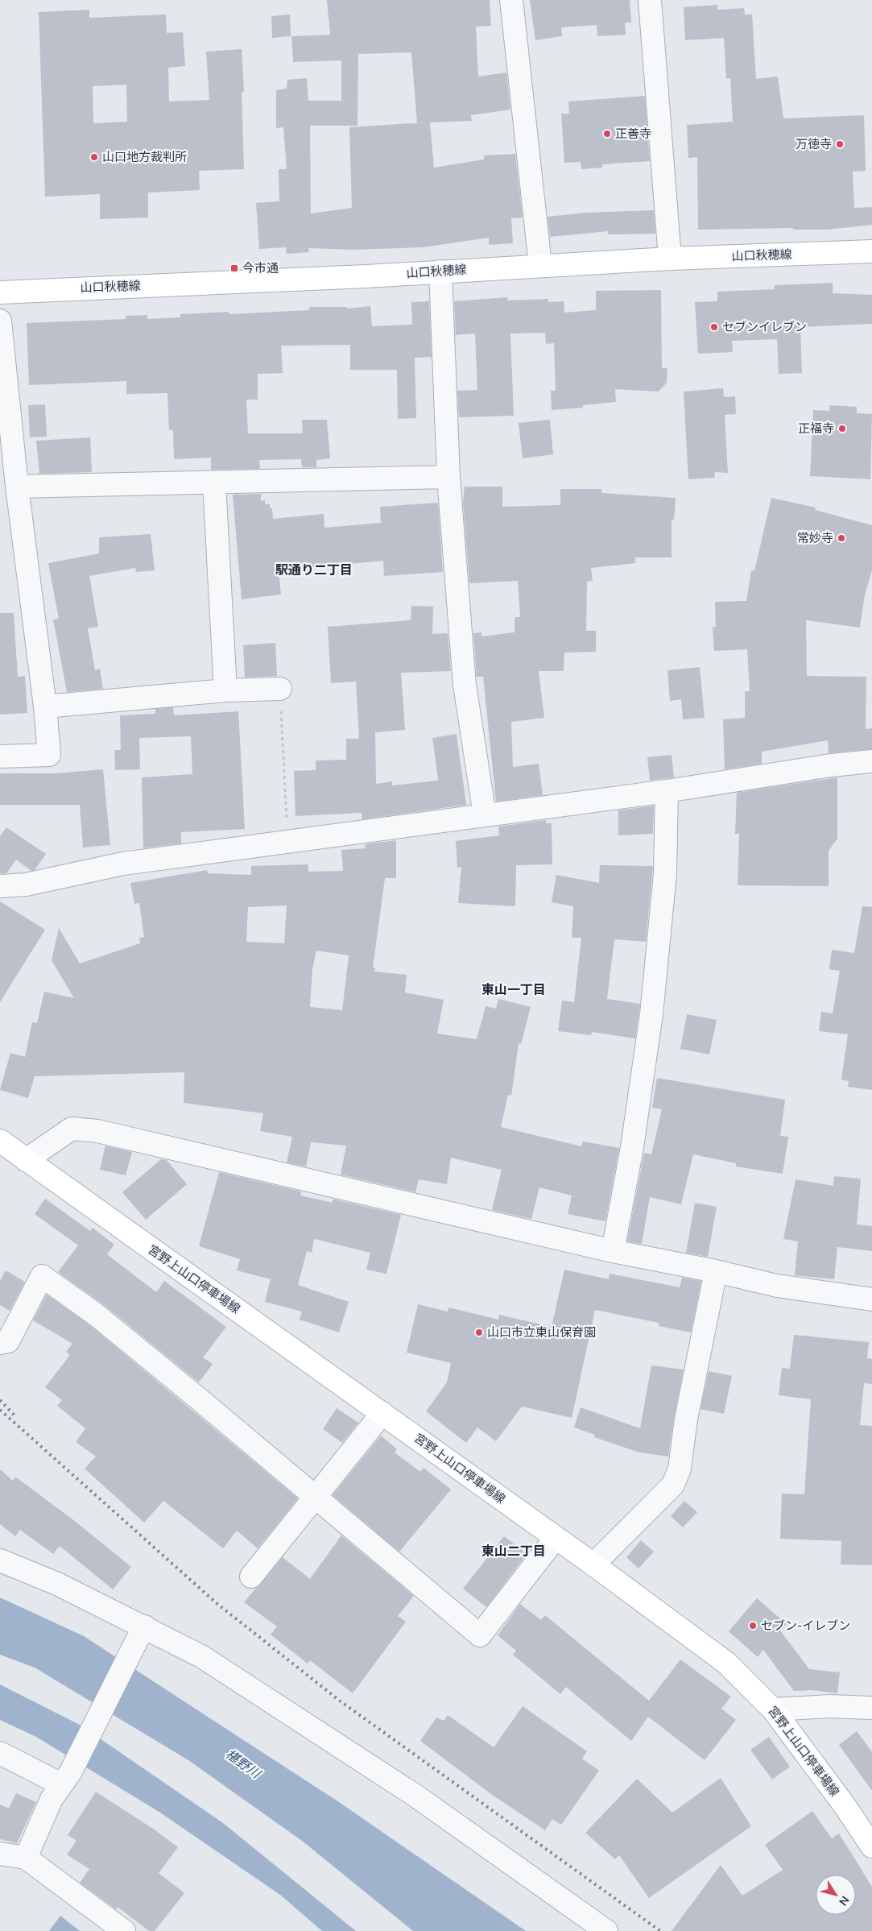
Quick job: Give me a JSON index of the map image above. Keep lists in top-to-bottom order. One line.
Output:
{"streets":{"main road":["山口秋穂線","宮野上山口停車場線"]},"districts":["駅通り二丁目","東山一丁目","東山二丁目"],"water":["椹野川"],"places":{"other":["正善寺","万徳寺","山口地方裁判所","セブンイレブン","正福寺","常妙寺","山口市立東山保育園","セブン-イレブン"],"transit":["今市通"]},"north":"bottom right"}
